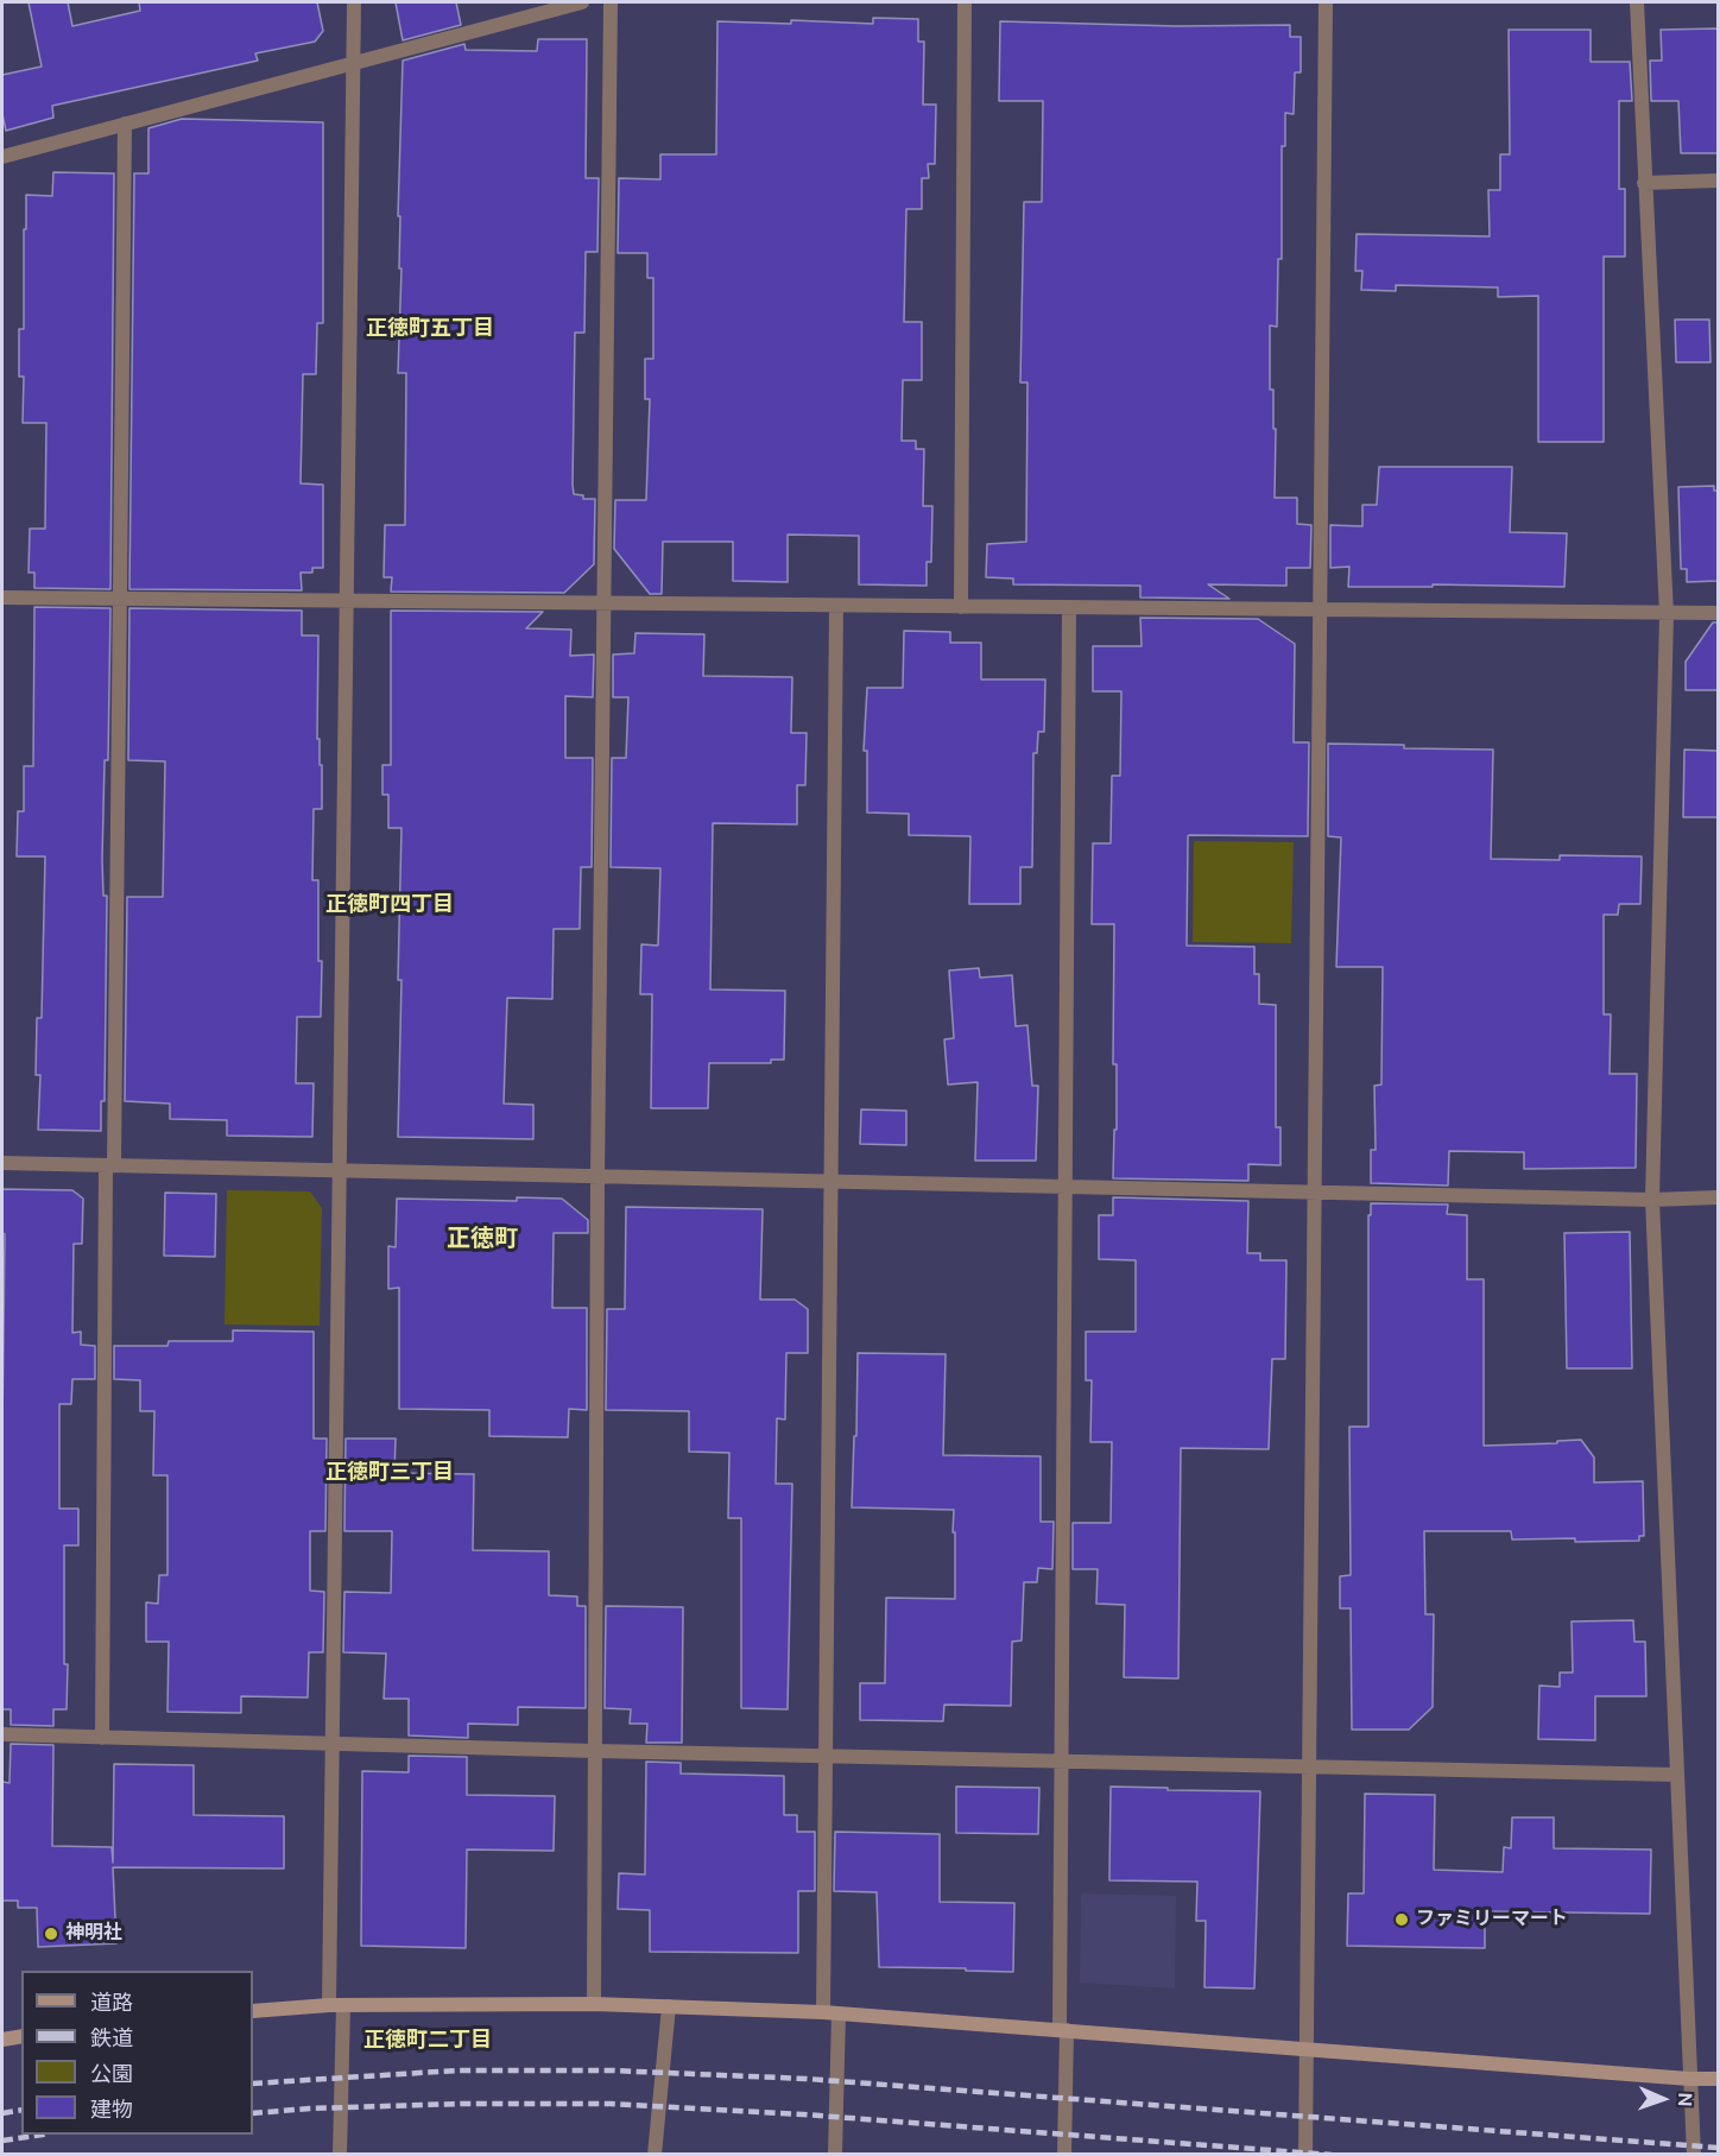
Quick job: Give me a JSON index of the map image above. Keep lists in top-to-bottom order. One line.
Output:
{"districts":["正徳町五丁目","正徳町四丁目","正徳町","正徳町三丁目","正徳町二丁目"],"places":["ファミリーマート","神明社"],"legend":["道路","鉄道","公園","建物"],"north":"right"}
